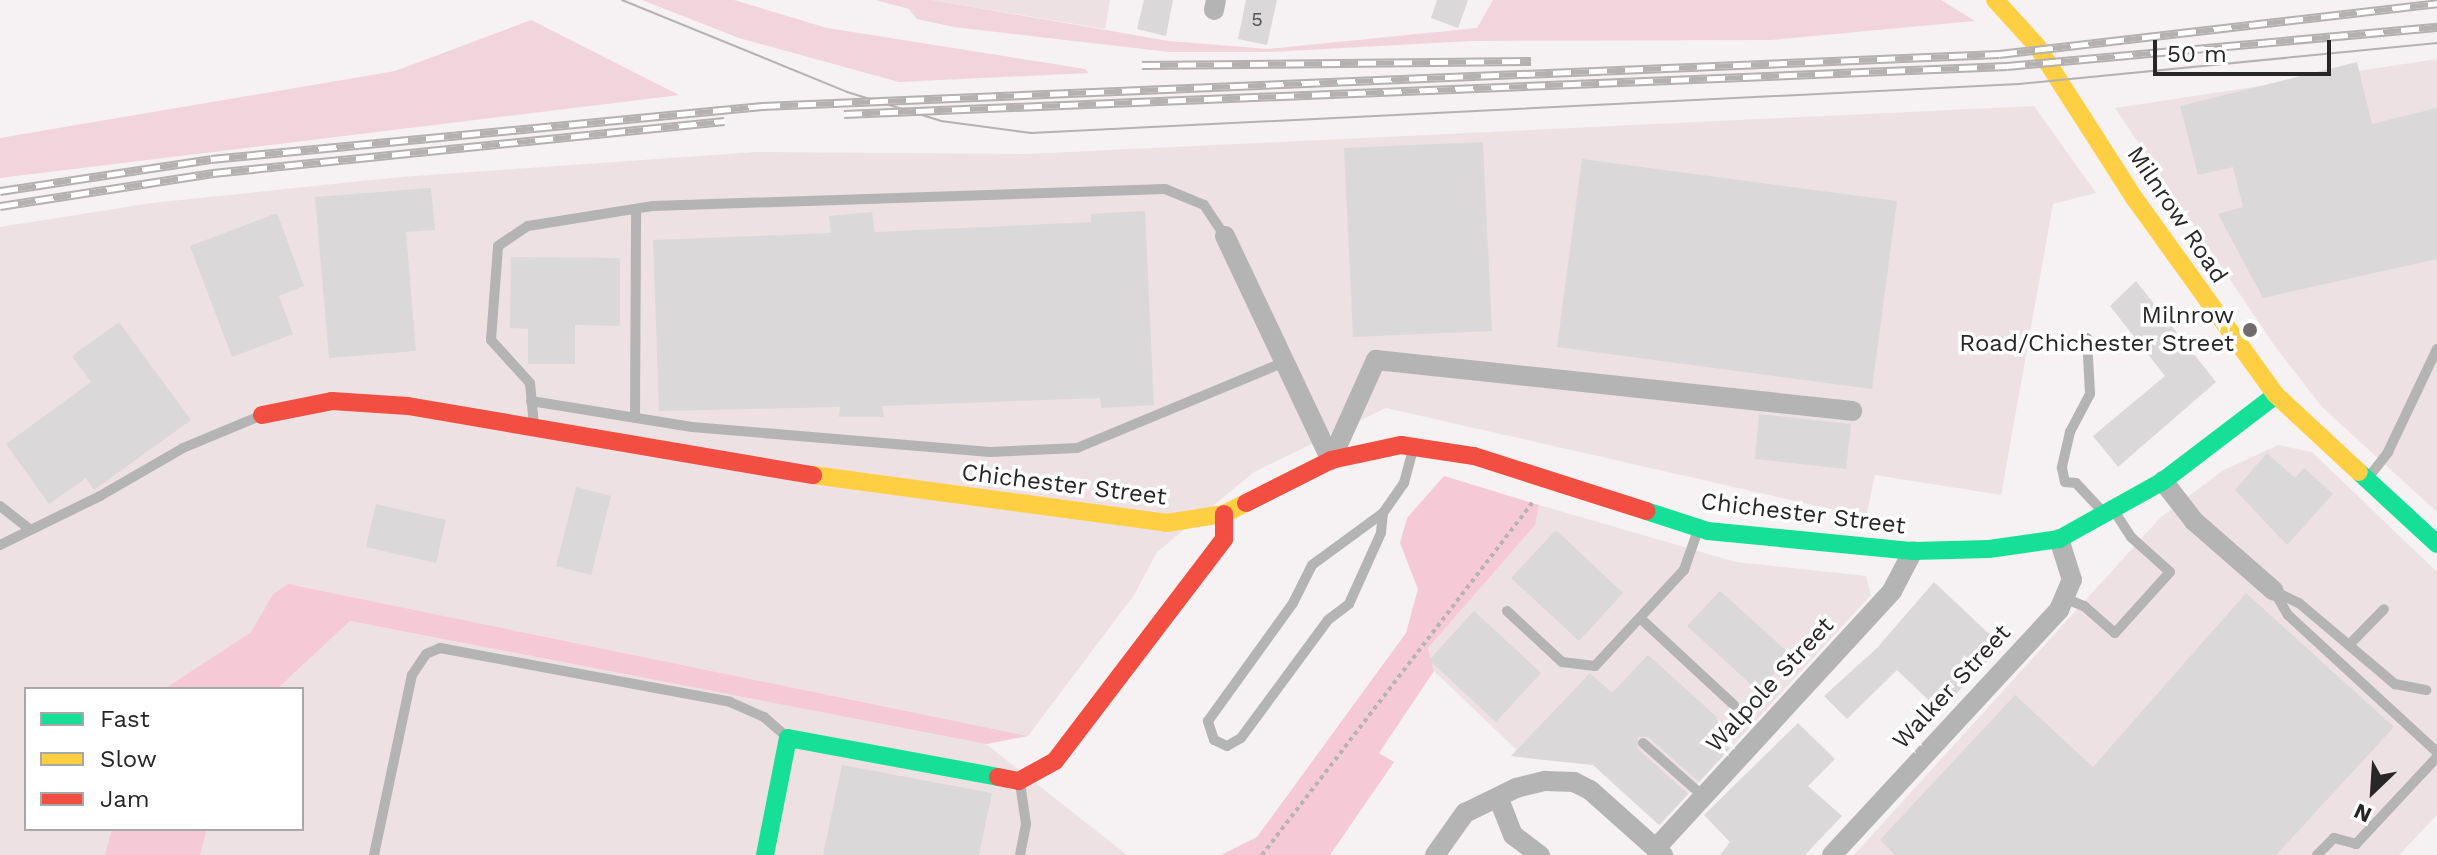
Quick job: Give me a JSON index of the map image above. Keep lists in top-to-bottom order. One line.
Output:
{"streets":{"street":["Milnrow Road","Chichester Street","Walpole Street","Walker Street"]},"crossings":[["Milnrow Road","Chichester Street"],["Chichester Street","Walpole Street"]],"places":["Milnrow Road/Chichester Street"],"house_numbers":["5"],"legend":["Fast","Slow","Jam"],"scale_bar":"50 m","north":"bottom left"}
